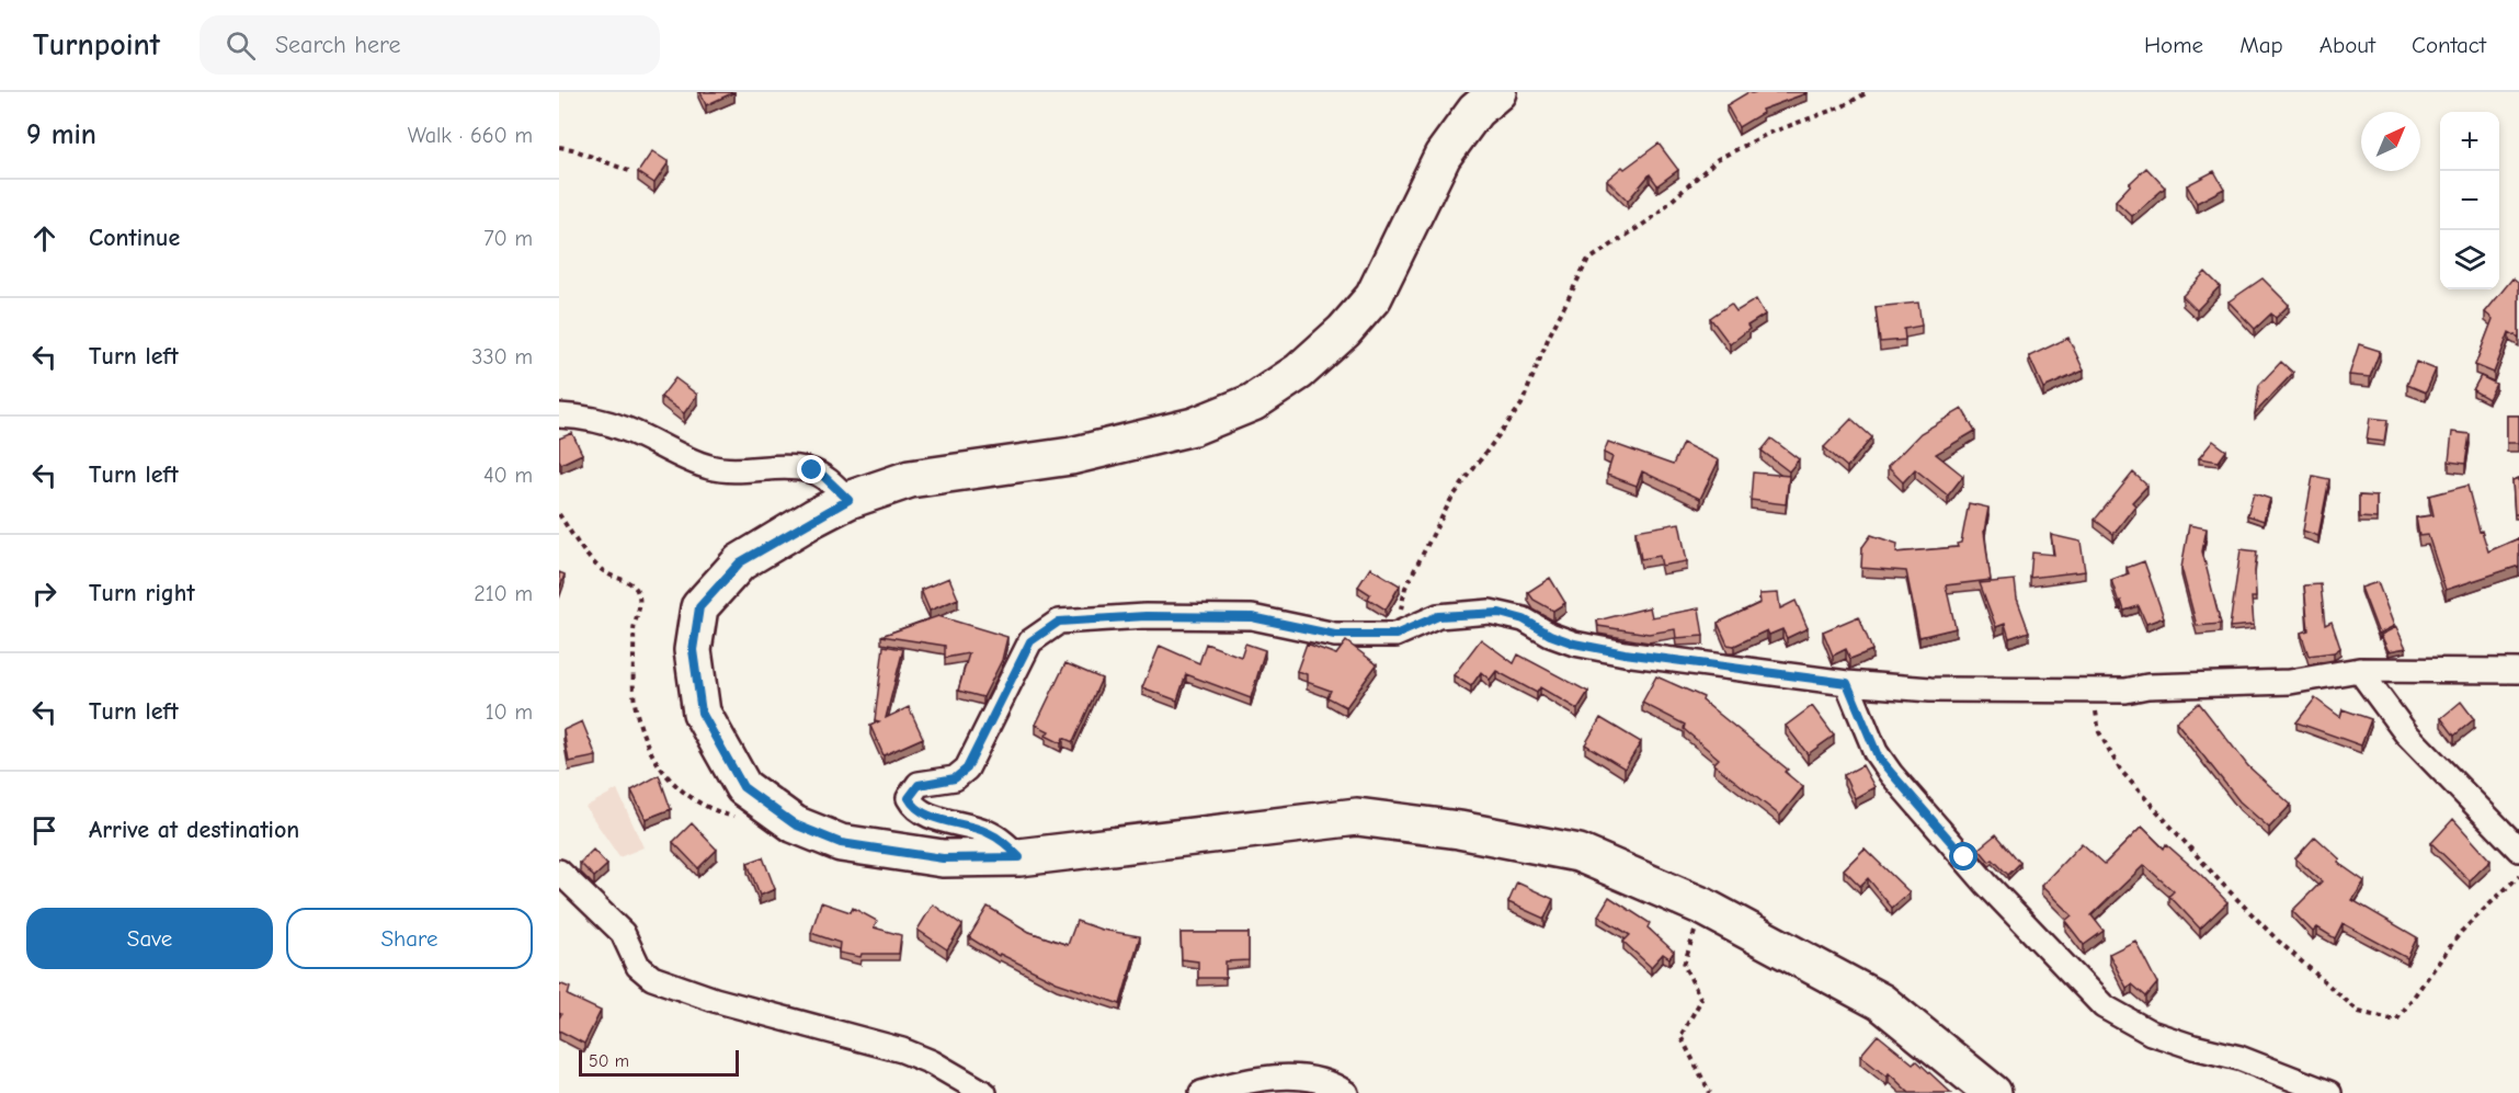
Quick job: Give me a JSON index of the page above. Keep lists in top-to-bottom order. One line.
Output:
{"scale_bar":"50 m","north":"top right","page":{"header":"Turnpoint","search":"Search here","nav":["Home","Map","About","Contact"],"heading":["9 min","Walk · 660 m"],"map_buttons":["+","−"],"list":[["Continue","70 m"],["Turn left","330 m"],["Turn left","40 m"],["Turn right","210 m"],["Turn left","10 m"],"Arrive at destination"],"buttons":["Save","Share"],"scale":"50 m"}}
